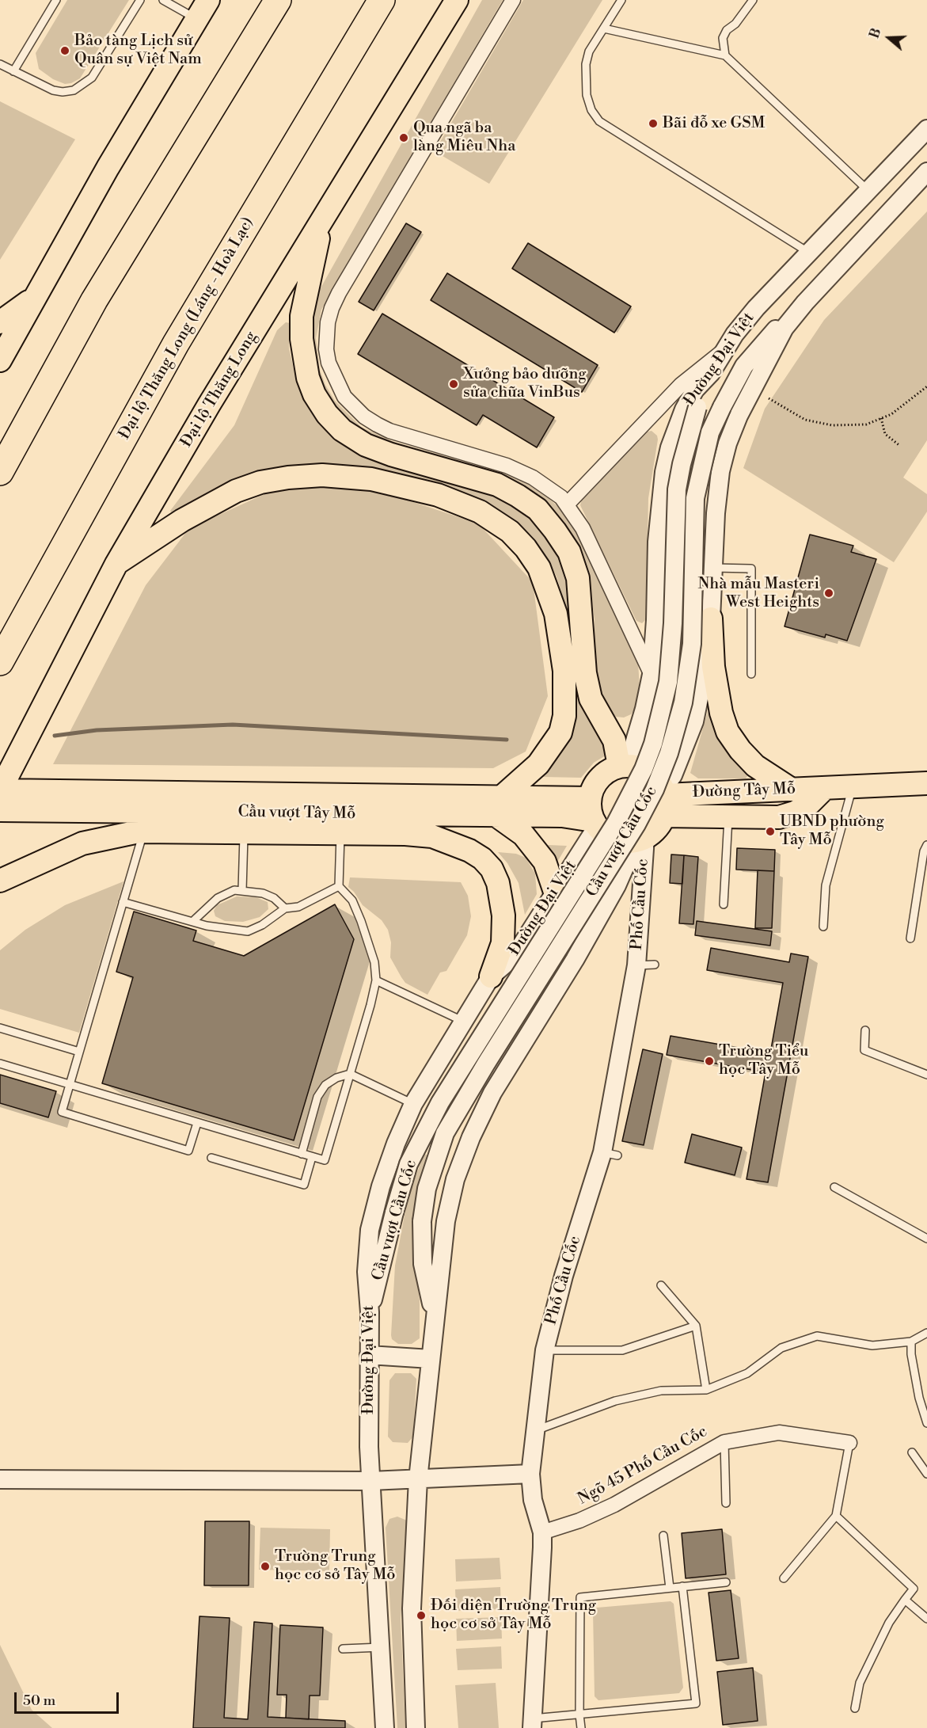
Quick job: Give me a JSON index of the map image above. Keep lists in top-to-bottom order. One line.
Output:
{"streets":{"highway":["Đại lộ Thăng Long (Láng - Hoà Lạc)"],"main road":["Đại lộ Thăng Long","Đường Tây Mỗ","Cầu vượt Tây Mỗ"],"street":["Đường Đại Việt","Cầu vượt Cầu Cốc","Phố Cầu Cốc","Ngõ 45 Phố Cầu Cốc"]},"crossings":[["Đường Đại Việt","Đường Tây Mỗ"],["Đường Đại Việt","Cầu vượt Tây Mỗ"],["Đường Đại Việt","Cầu vượt Cầu Cốc"],["Đường Đại Việt","Phố Cầu Cốc"],["Đại lộ Thăng Long","Cầu vượt Tây Mỗ"],["Đường Tây Mỗ","Cầu vượt Tây Mỗ"],["Đường Tây Mỗ","Phố Cầu Cốc"],["Cầu vượt Tây Mỗ","Phố Cầu Cốc"],["Phố Cầu Cốc","Ngõ 45 Phố Cầu Cốc"]],"places":["Bảo tàng Lịch sử Quân sự Việt Nam","Bãi đỗ xe GSM","Qua ngã ba làng Miêu Nha","Xưởng bảo dưỡng sửa chữa VinBus","Nhà mẫu Masteri West Heights","UBND phường Tây Mỗ","Trường Tiểu học Tây Mỗ","Trường Trung học cơ sở Tây Mỗ","Đối diện Trường Trung học cơ sở Tây Mỗ"],"scale_bar":"50 m","north":"left"}
